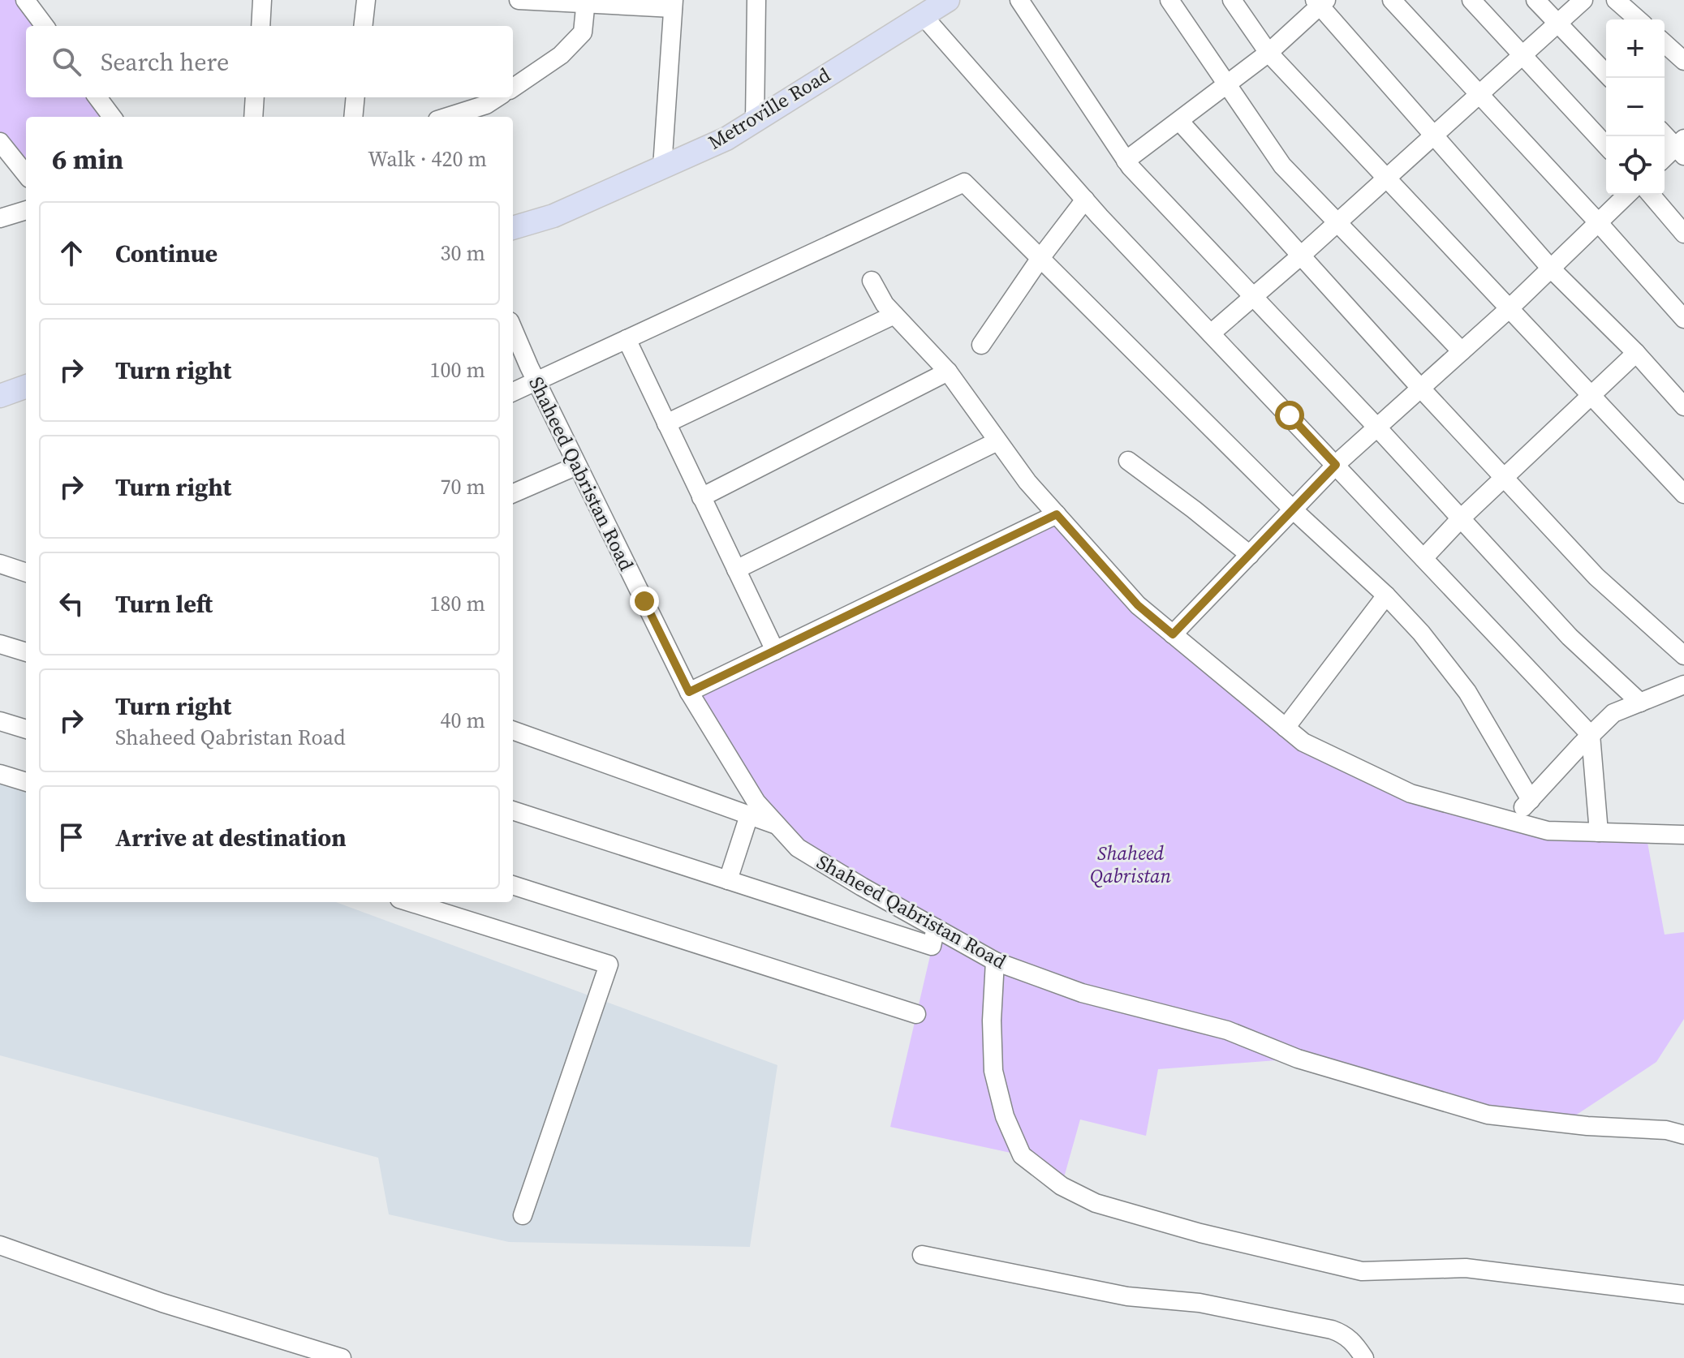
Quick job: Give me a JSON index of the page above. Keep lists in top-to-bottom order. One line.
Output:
{"streets":{"main road":["Metroville Road"],"street":["Shaheed Qabristan Road"]},"parks":["Shaheed Qabristan"],"page":{"map_buttons":["+","−"],"search":"Search here","heading":["6 min","Walk · 420 m"],"list":[["Continue","30 m"],["Turn right","100 m"],["Turn right","70 m"],["Turn left","180 m"],["Turn right","Shaheed Qabristan Road","40 m"],"Arrive at destination"]}}
